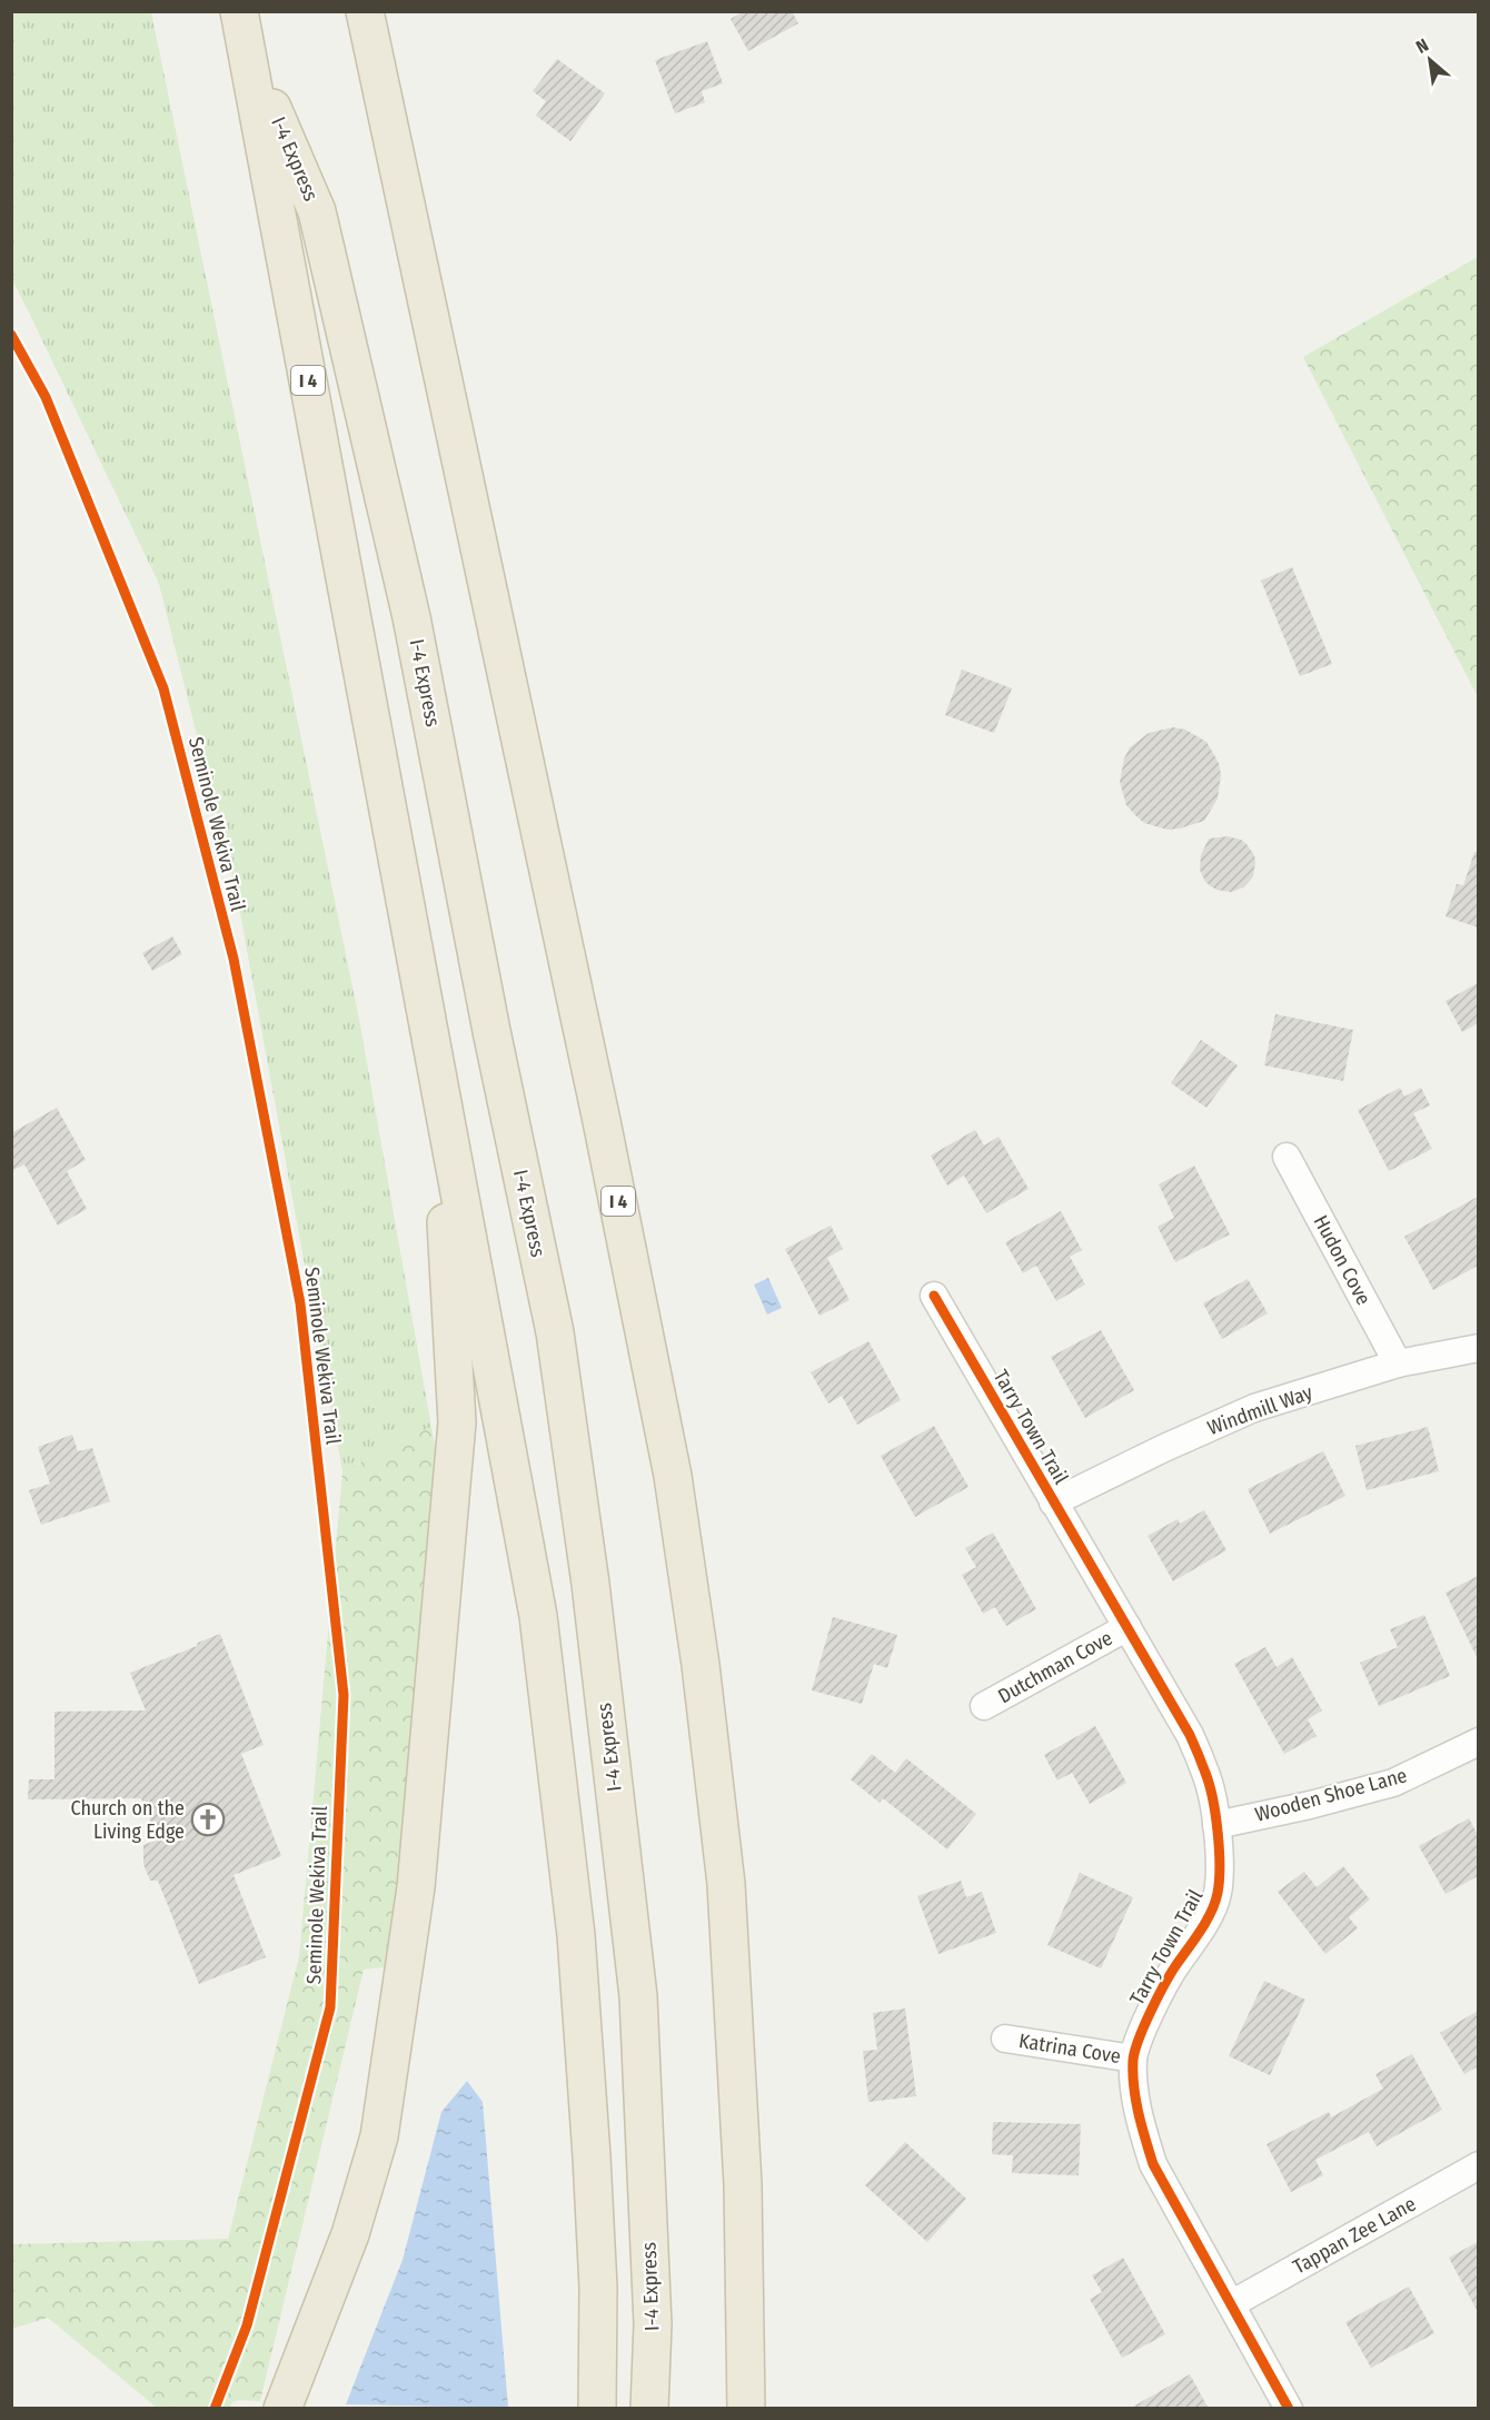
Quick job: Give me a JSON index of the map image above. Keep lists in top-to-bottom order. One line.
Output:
{"streets":{"highway":["I-4 Express","I 4"],"street":["Hudon Cove","Windmill Way","Tarry Town Trail","Dutchman Cove","Wooden Shoe Lane","Katrina Cove","Tappan Zee Lane"],"cycle path":["Seminole Wekiva Trail"]},"crossings":[["I-4 Express","I 4"],["Hudon Cove","Windmill Way"],["Windmill Way","Tarry Town Trail"],["Tarry Town Trail","Dutchman Cove"],["Tarry Town Trail","Wooden Shoe Lane"],["Tarry Town Trail","Katrina Cove"],["Tarry Town Trail","Tappan Zee Lane"]],"places":{"church":["Church on the Living Edge"]},"north":"top left"}
